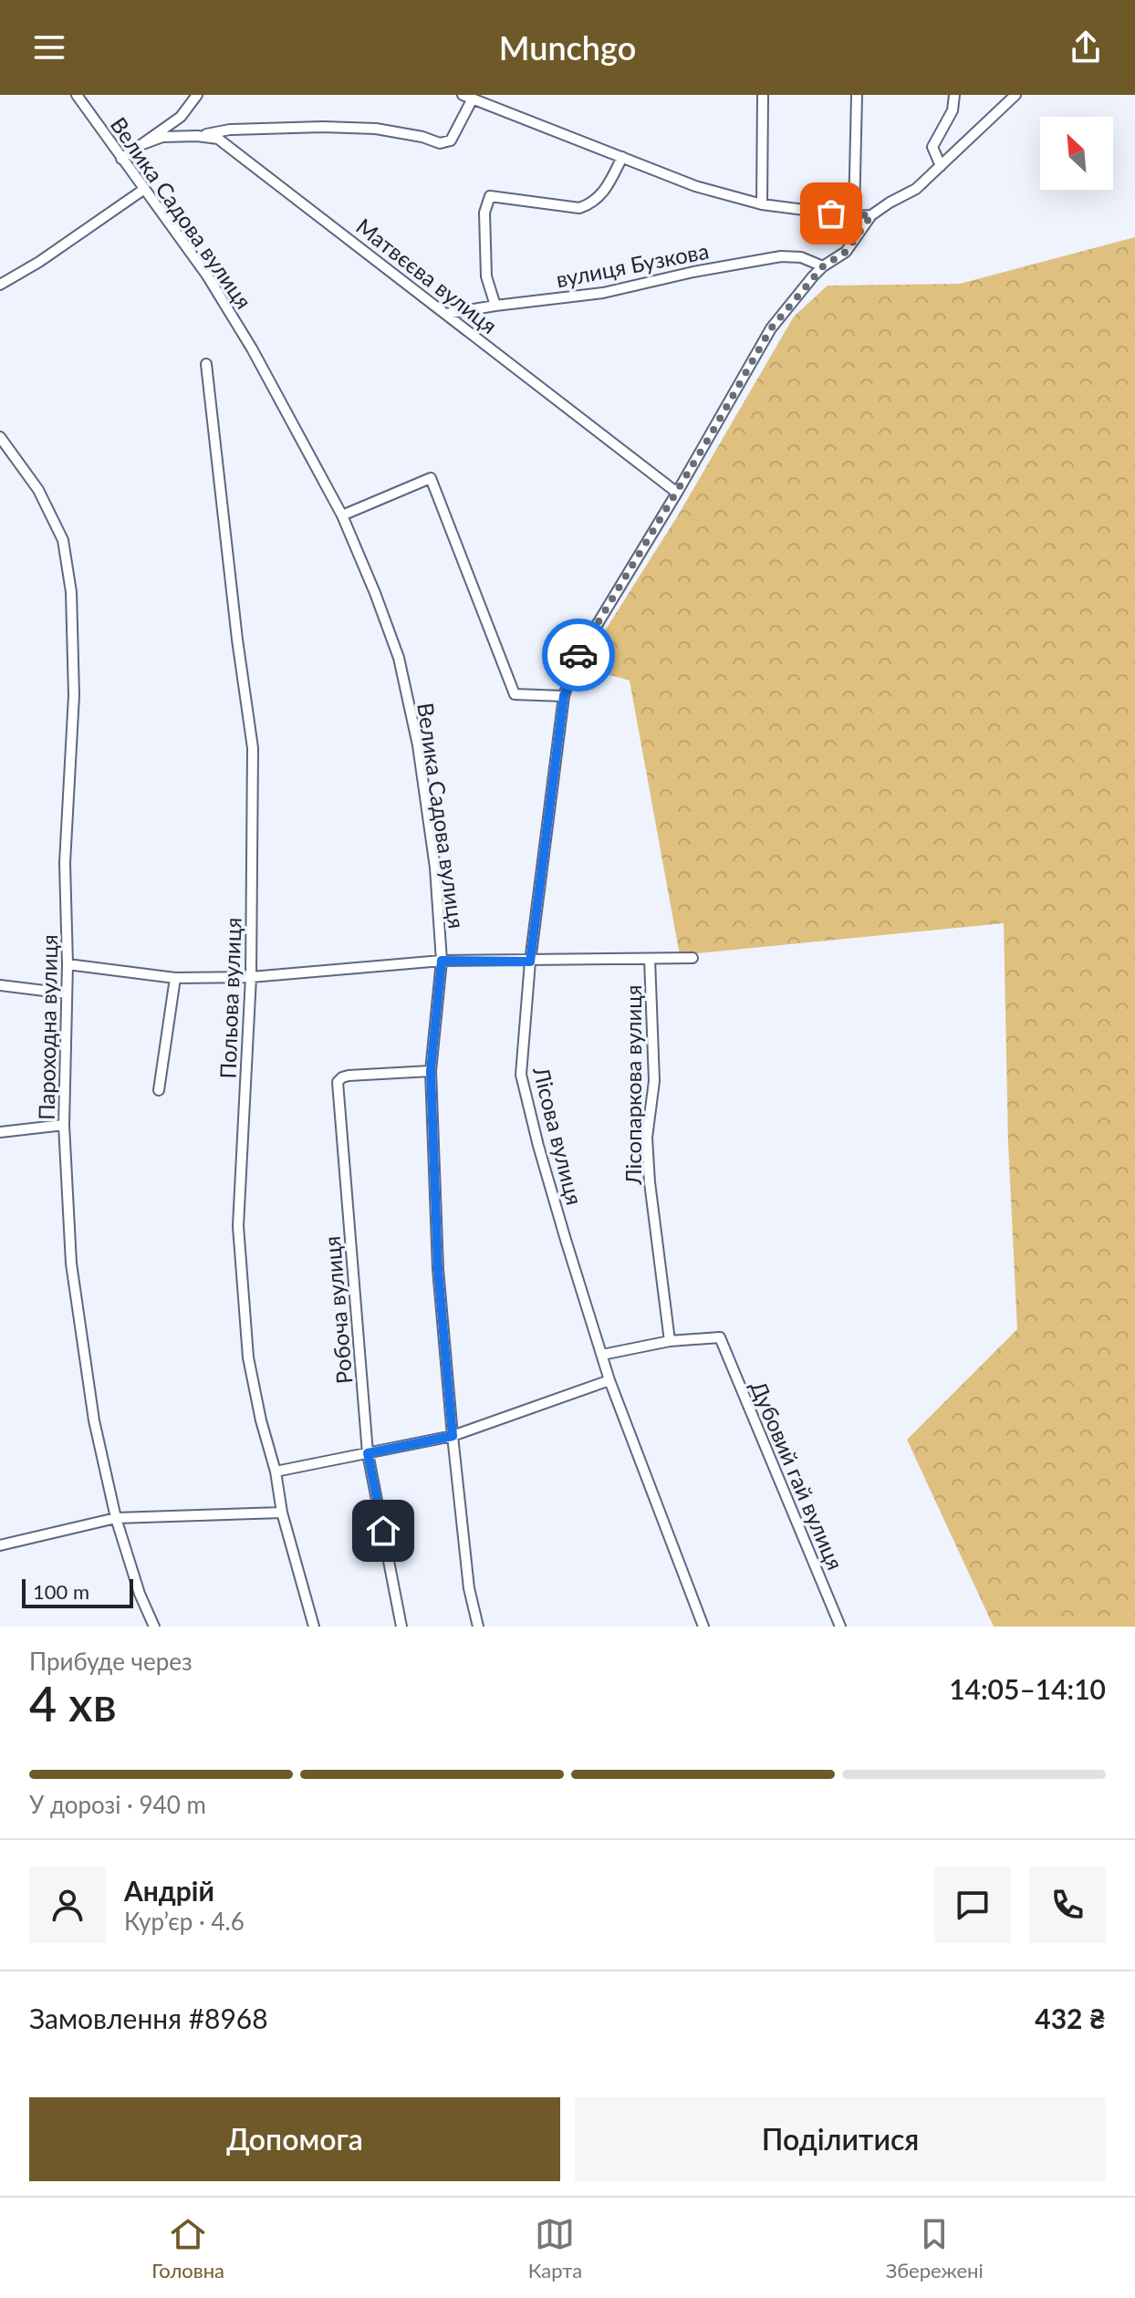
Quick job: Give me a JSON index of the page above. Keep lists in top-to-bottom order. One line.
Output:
{"streets":{"street":["Велика Садова вулиця","вулиця Бузкова","Матвєєва вулиця","Польова вулиця","Пароходна вулиця","Лісопаркова вулиця","Лісова вулиця","Робоча вулиця","Дубовий гай вулиця"]},"crossings":[["Велика Садова вулиця","Робоча вулиця"],["вулиця Бузкова","Матвєєва вулиця"],["вулиця Бузкова","Лісова вулиця"],["Матвєєва вулиця","Лісова вулиця"],["Лісопаркова вулиця","Дубовий гай вулиця"]],"scale_bar":"100 m","north":"top left","page":{"header":"Munchgo","scale":"100 m","heading":["4 хв","Прибуде через","14:05–14:10"],"panel":["Андрій","Кур’єр · 4.6","Замовлення #8968","432 ₴"],"bar":"У дорозі · 940 m","buttons":["Допомога","Поділитися"],"tabs":["Головна","Карта","Збережені"]}}
